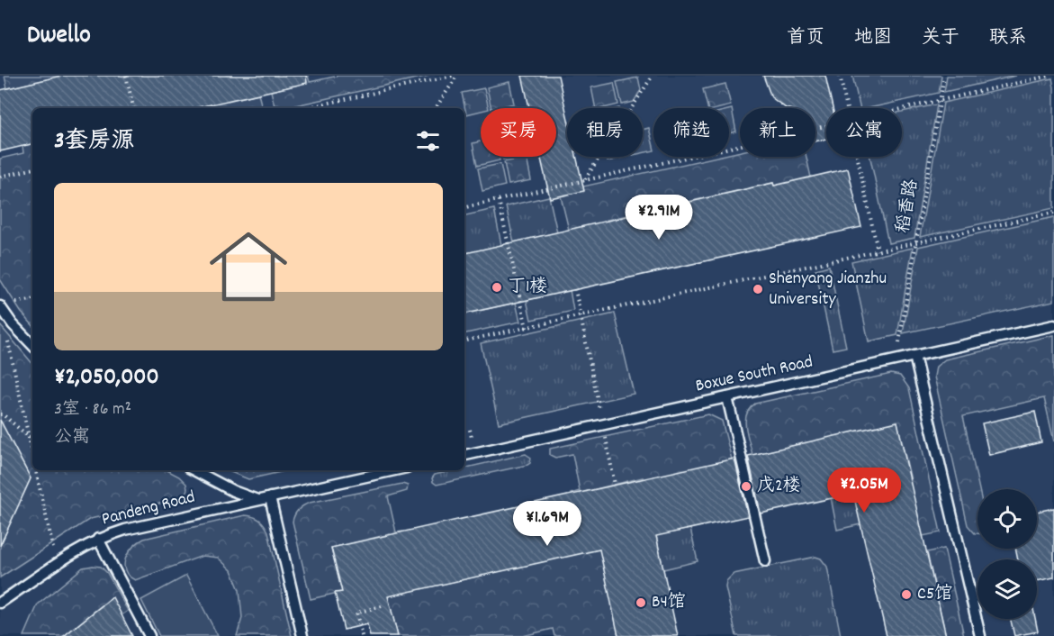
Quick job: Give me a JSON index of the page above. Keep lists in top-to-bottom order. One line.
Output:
{"streets":{"lane":["Boxue South Road","Pandeng Road"],"path":["稻香路"]},"places":["丁1楼","Shenyang Jianzhu University","戊2楼","C5馆","B4馆"],"page":{"header":"Dwello","nav":["首页","地图","关于","联系"],"chip":["买房","租房","筛选","新上","公寓"],"heading":"3套房源","list":[{"name":"¥2,050,000","note":"3室 · 86 m² · 公寓"}],"price":["¥2.91M","¥2.05M","¥1.69M"]}}
